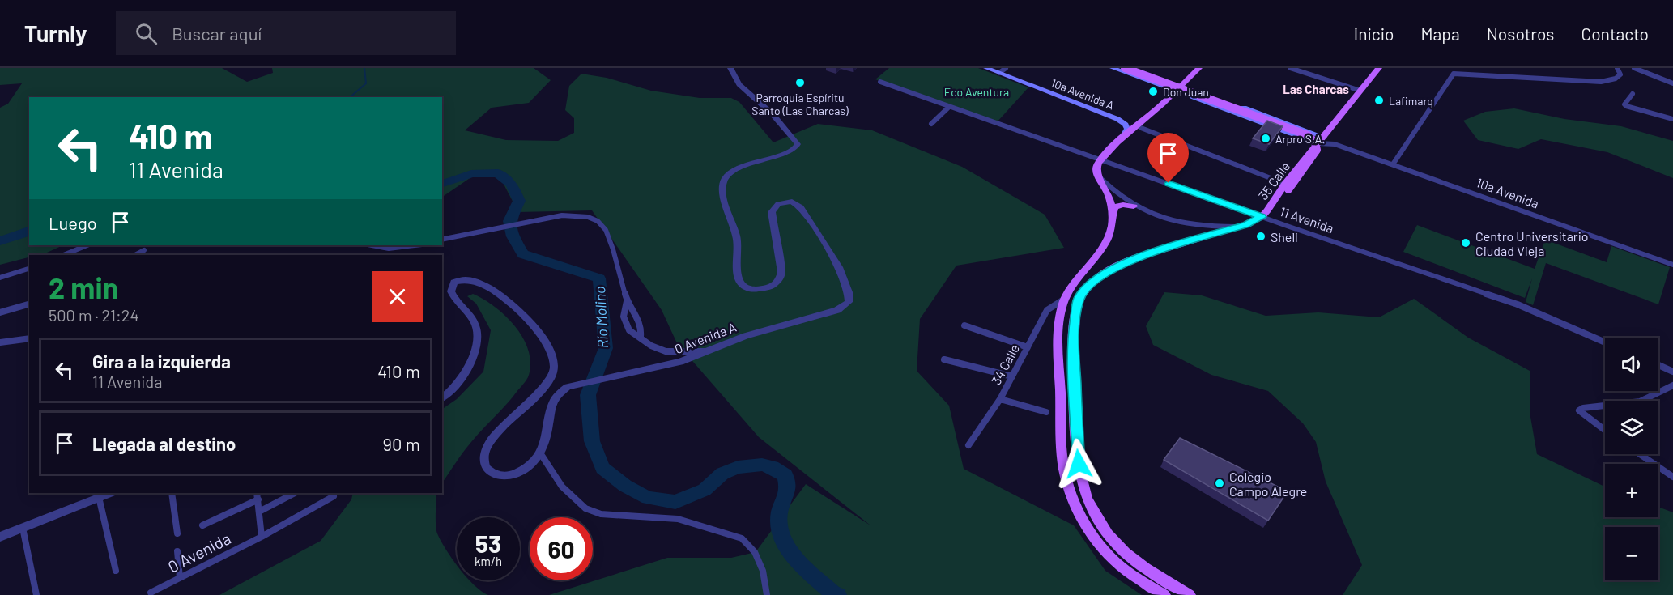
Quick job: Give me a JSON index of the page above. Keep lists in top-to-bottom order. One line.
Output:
{"streets":{"main road":["10a Avenida A","35 Calle","10a Avenida"],"street":["11 Avenida","0 Avenida A","34 Calle","0 Avenida"]},"crossings":[["35 Calle","10a Avenida"]],"districts":["Las Charcas"],"water":["Río Molino"],"parks":["Eco Aventura"],"places":["Parroquia Espíritu Santo (Las Charcas)","Don Juan","Lafimarq","Arpro S.A.","Shell","Centro Universitario Ciudad Vieja","Colegio Campo Alegre"],"page":{"header":"Turnly","search":"Buscar aquí","nav":["Inicio","Mapa","Nosotros","Contacto"],"turn":["410 m","11 Avenida"],"then":"Luego","heading":["2 min","500 m · 21:24"],"map_buttons":["+","−"],"list":[{"name":"Gira a la izquierda","note":"11 Avenida","value":"410 m"},{"name":"Llegada al destino","value":"90 m"}],"speed":"53 km/h","limit":"60"}}
